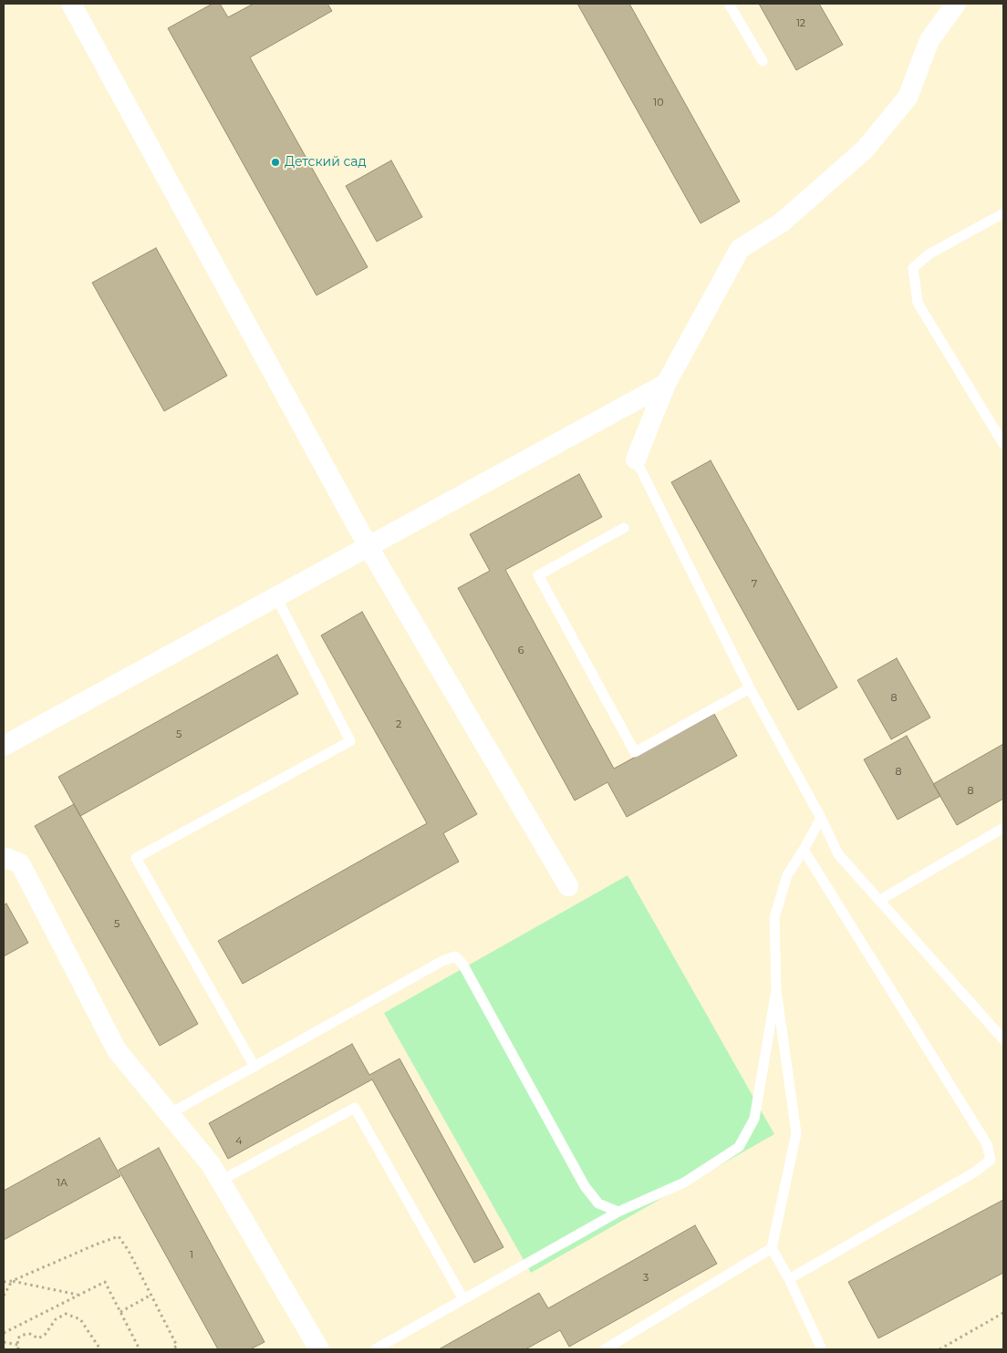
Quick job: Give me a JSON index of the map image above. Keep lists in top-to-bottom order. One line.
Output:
{"places":["Детский сад"],"house_numbers":["12","10","7","6","8","2","5","8","8","5","4","1А","1","3"]}
